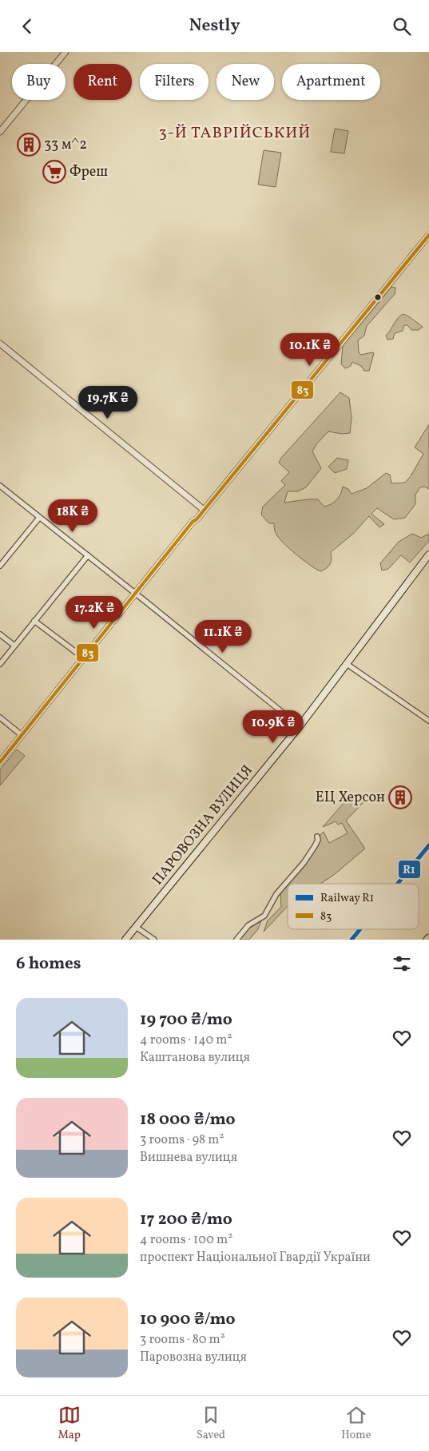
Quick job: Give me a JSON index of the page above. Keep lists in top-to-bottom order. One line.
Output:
{"streets":{"main road":["ПАРОВОЗНА ВУЛИЦЯ"]},"districts":["3-Й ТАВРІЙСЬКИЙ"],"places":{"building":["33 м^2","ЕЦ Херсон"],"supermarket":["Фреш"]},"lines":["transit line 83","rail line R1"],"legend":["Railway R1","83"],"page":{"header":"Nestly","chip":["Buy","Rent","Filters","New","Apartment"],"price":["10.1K ₴","19.7K ₴","18K ₴","17.2K ₴","11.1K ₴","10.9K ₴"],"heading":"6 homes","list":[{"name":"19 700 ₴/mo","note":"4 rooms · 140 m² · Каштанова вулиця"},{"name":"18 000 ₴/mo","note":"3 rooms · 98 m² · Вишнева вулиця"},{"name":"17 200 ₴/mo","note":"4 rooms · 100 m² · проспект Національної Гвардії України"},{"name":"10 900 ₴/mo","note":"3 rooms · 80 m² · Паровозна вулиця"}],"tabs":["Map","Saved","Home"]}}
